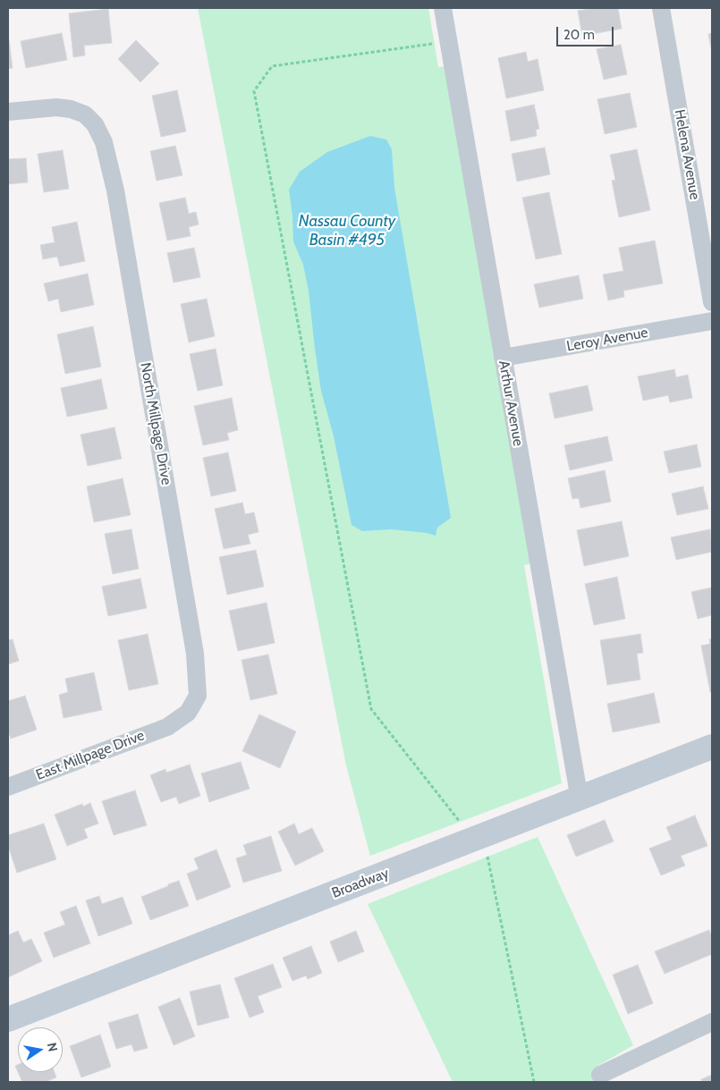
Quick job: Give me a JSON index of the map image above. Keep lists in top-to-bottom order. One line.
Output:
{"streets":{"main road":["Broadway"],"street":["Helena Avenue","Leroy Avenue","Arthur Avenue","North Millpage Drive","East Millpage Drive"]},"crossings":[["Leroy Avenue","Arthur Avenue"],["Arthur Avenue","Broadway"],["North Millpage Drive","East Millpage Drive"]],"water":["Nassau County Basin #495"],"scale_bar":"20 m","north":"right"}
